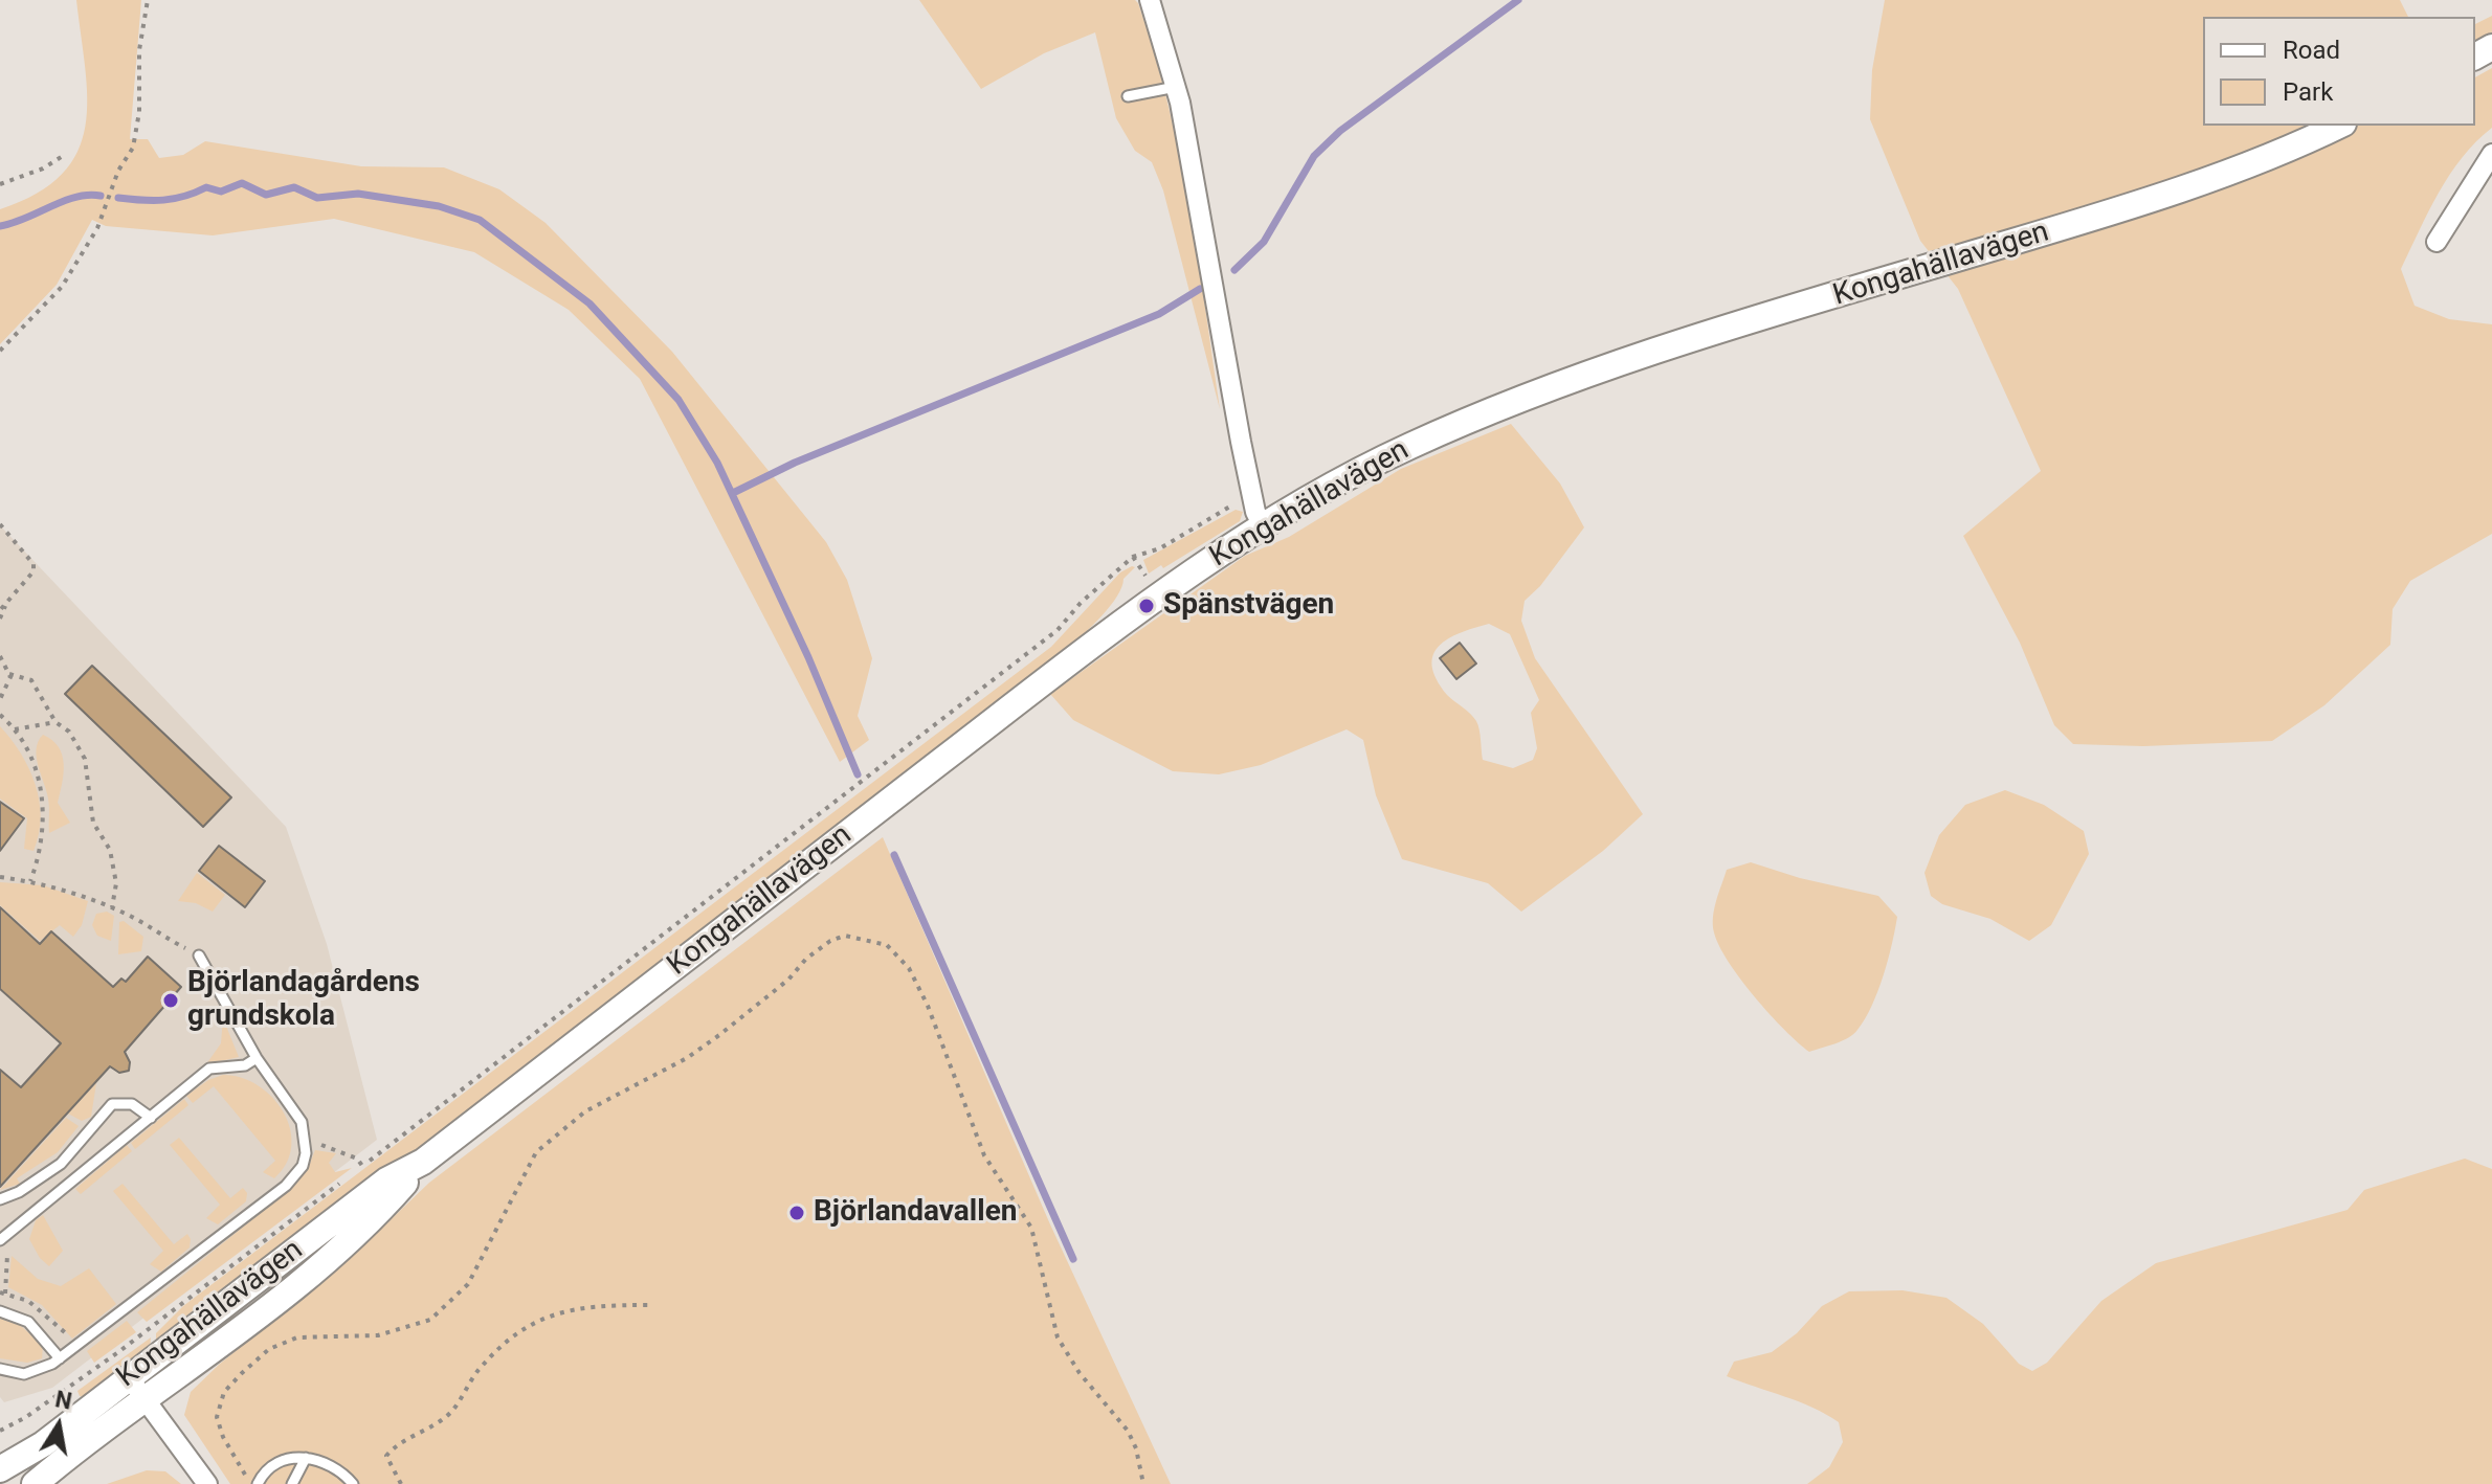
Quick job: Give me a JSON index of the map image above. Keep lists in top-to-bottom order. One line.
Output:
{"streets":{"street":["Kongahällavägen"]},"places":["Spänstvägen","Björlandagårdens grundskola","Björlandavallen"],"legend":["Road","Park"],"north":"top"}
